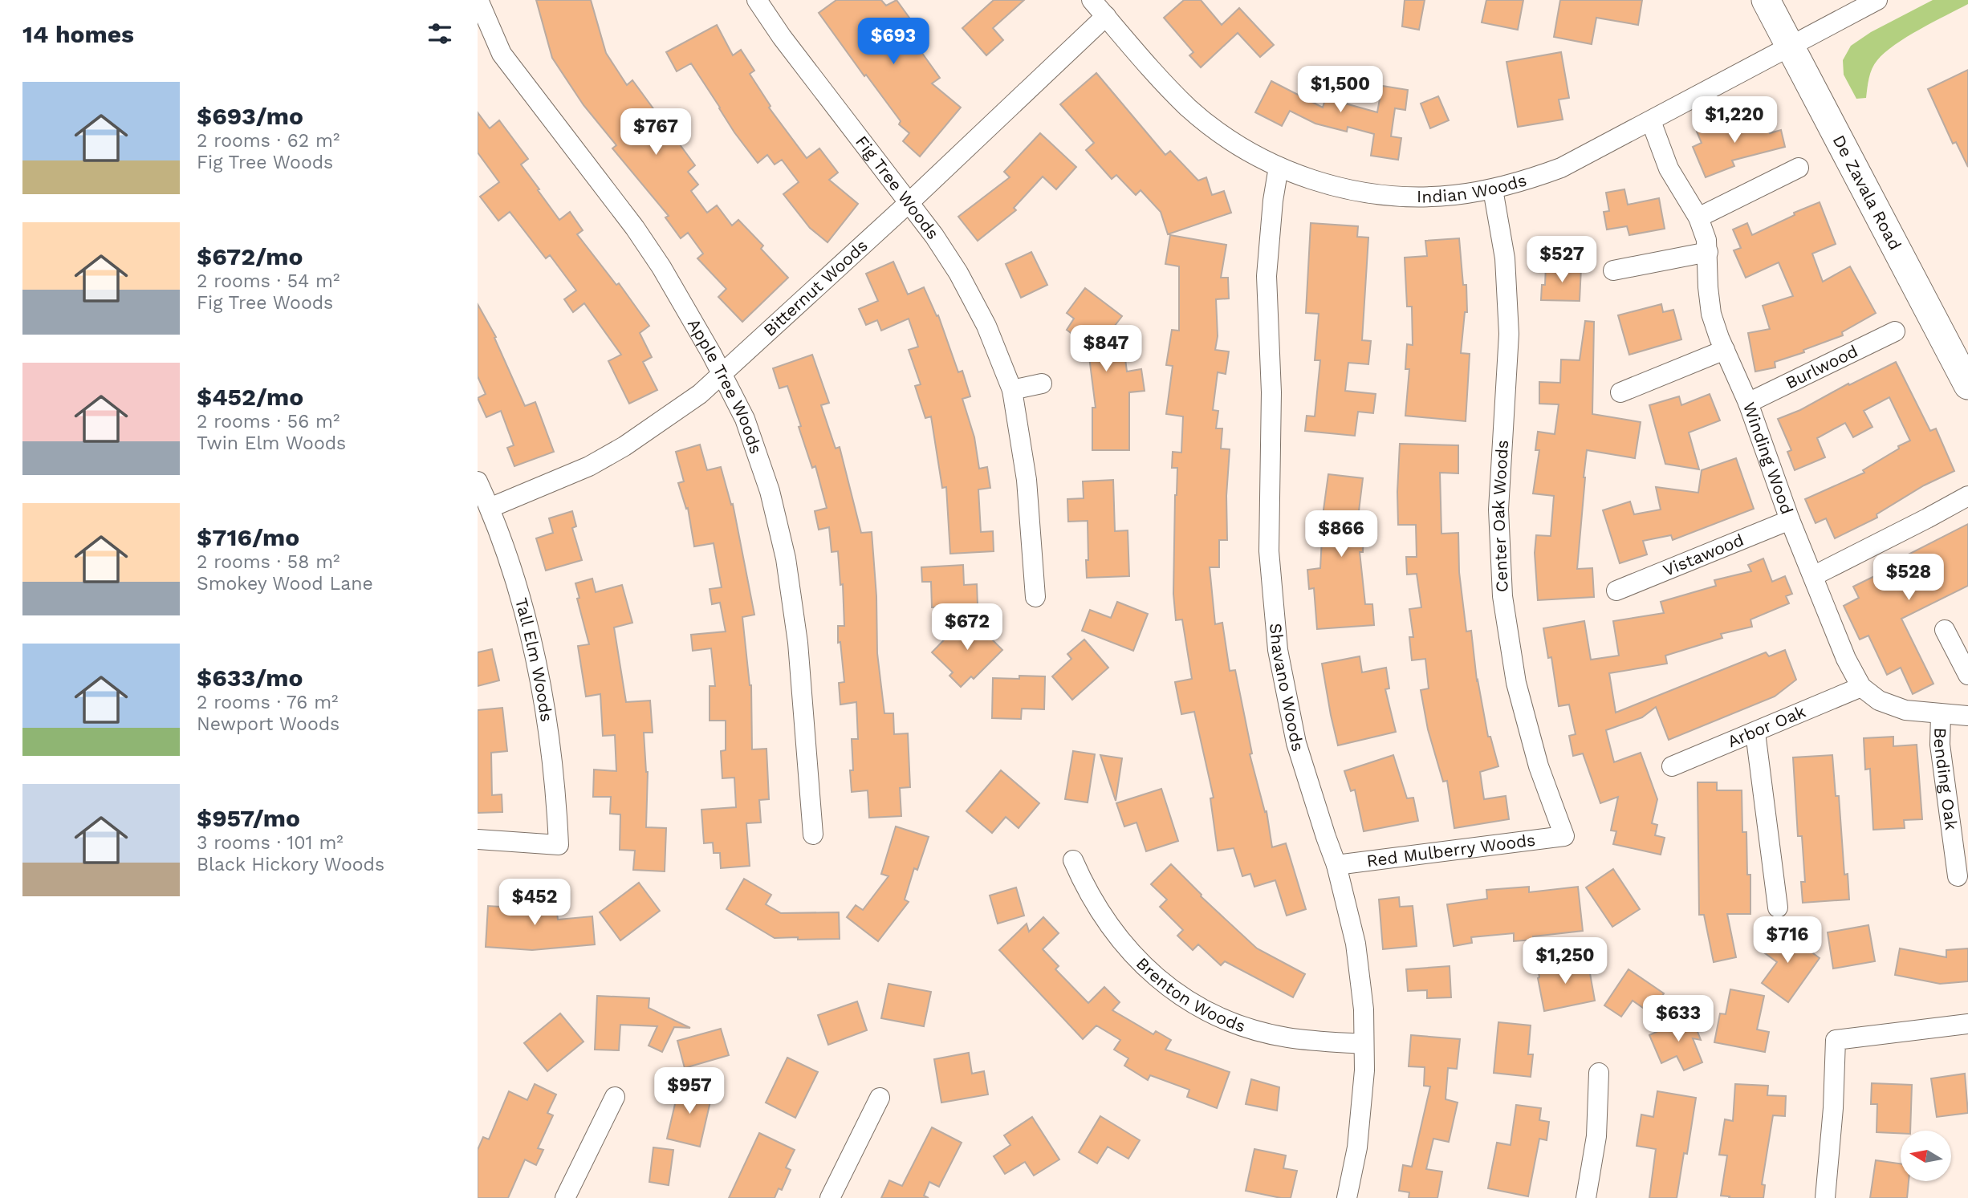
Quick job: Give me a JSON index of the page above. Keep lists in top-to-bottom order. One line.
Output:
{"streets":{"main road":["De Zavala Road"],"street":["Indian Woods","Fig Tree Woods","Bitternut Woods","Burlwood","Apple Tree Woods","Winding Wood","Center Oak Woods","Vistawood","Tall Elm Woods","Shavano Woods","Arbor Oak","Bending Oak","Red Mulberry Woods","Brenton Woods"]},"crossings":[["Indian Woods","De Zavala Road"],["Indian Woods","Bitternut Woods"],["Indian Woods","Winding Wood"],["Indian Woods","Center Oak Woods"],["Indian Woods","Shavano Woods"],["Fig Tree Woods","Bitternut Woods"],["Bitternut Woods","Apple Tree Woods"],["Bitternut Woods","Tall Elm Woods"],["Burlwood","Winding Wood"],["Winding Wood","Vistawood"],["Winding Wood","Arbor Oak"],["Winding Wood","Bending Oak"],["Center Oak Woods","Red Mulberry Woods"],["Shavano Woods","Red Mulberry Woods"],["Shavano Woods","Brenton Woods"]],"north":"left","page":{"heading":"14 homes","price":["$693","$1,500","$1,220","$767","$527","$847","$866","$528","$672","$452","$716","$1,250","$633","$957"],"list":[{"name":"$693/mo","note":"2 rooms · 62 m² · Fig Tree Woods"},{"name":"$672/mo","note":"2 rooms · 54 m² · Fig Tree Woods"},{"name":"$452/mo","note":"2 rooms · 56 m² · Twin Elm Woods"},{"name":"$716/mo","note":"2 rooms · 58 m² · Smokey Wood Lane"},{"name":"$633/mo","note":"2 rooms · 76 m² · Newport Woods"},{"name":"$957/mo","note":"3 rooms · 101 m² · Black Hickory Woods"}]}}
